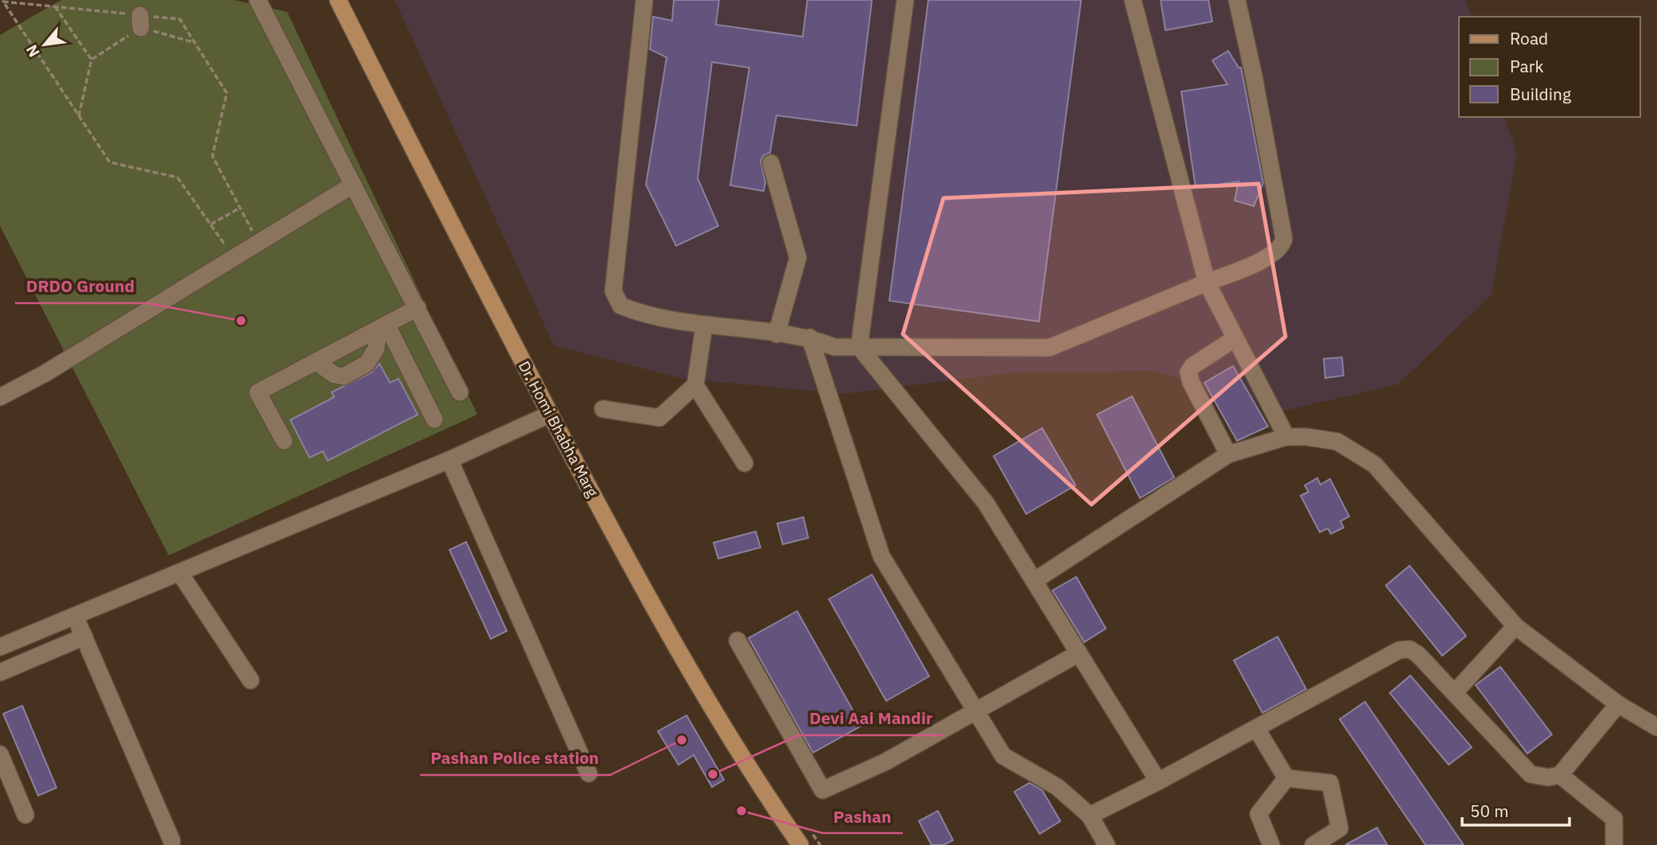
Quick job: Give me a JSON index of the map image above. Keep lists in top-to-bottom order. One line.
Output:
{"streets":{"main road":["Dr. Homi Bhabha Marg"]},"places":["DRDO Ground","Pashan Police station","Devi Aai Mandir","Pashan"],"legend":["Road","Park","Building"],"scale_bar":"50 m","north":"bottom left"}
